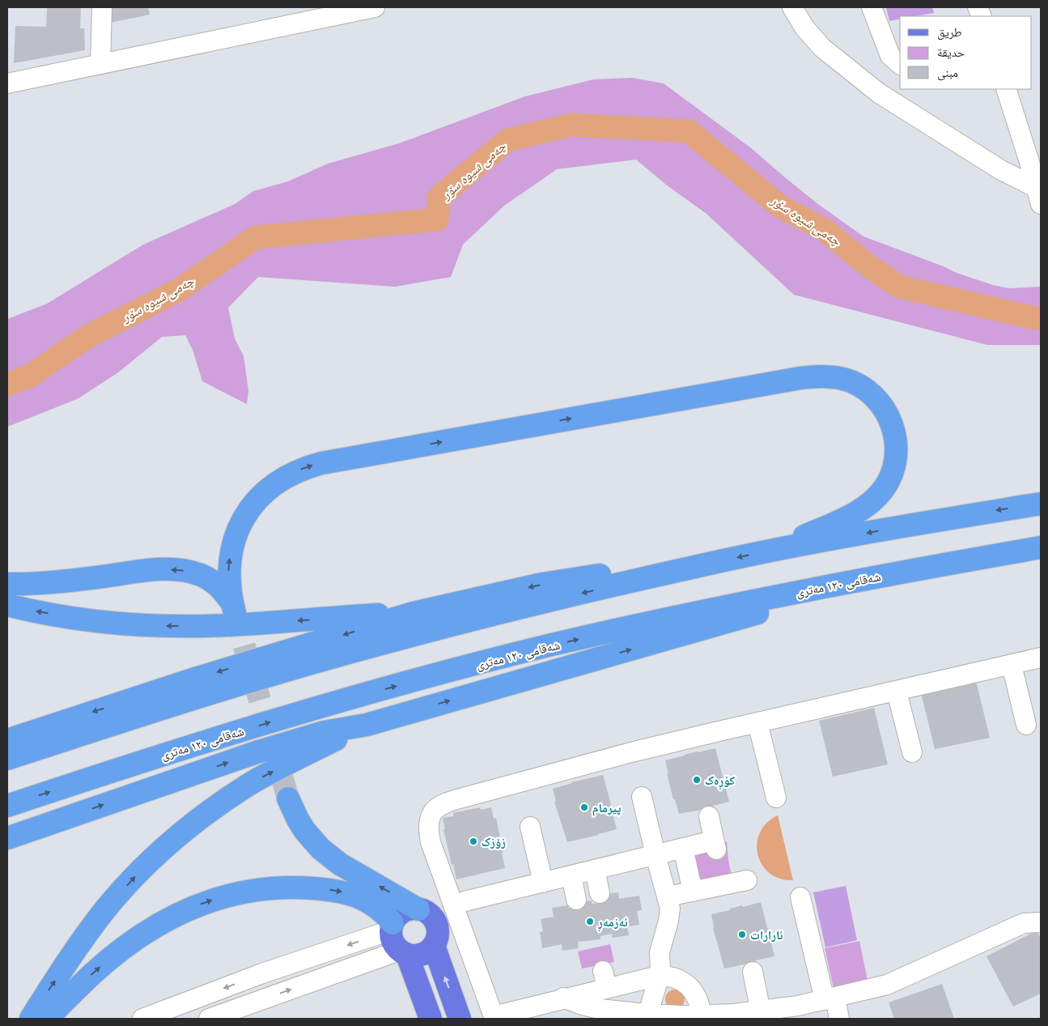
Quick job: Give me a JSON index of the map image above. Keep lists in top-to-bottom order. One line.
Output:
{"streets":{"highway":["شەقامی ١٢٠ مەتری"]},"water":["چەمی شیوە سۆر"],"places":["کۆڕەک","پیرمام","زۆزک","ئەزمەڕ","ئارارات"],"legend":["طريق","حديقة","مبنى"]}
